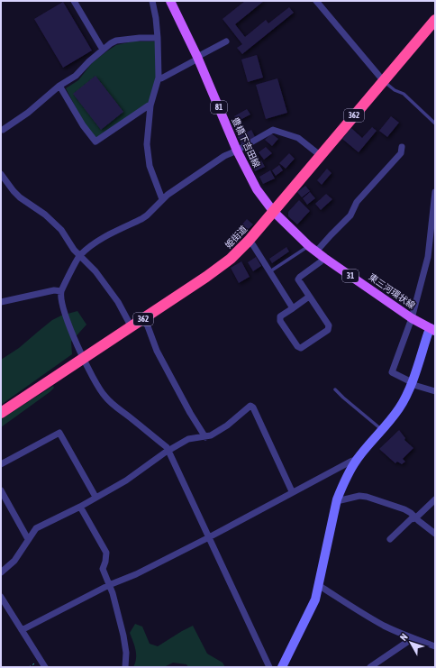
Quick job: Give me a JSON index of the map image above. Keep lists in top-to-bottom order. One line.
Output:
{"streets":{"highway":["362","姫街道"],"main road":["81","豊橋下吉田線","31","東三河環状線"]},"crossings":[["豊橋下吉田線","姫街道"],["豊橋下吉田線","東三河環状線"],["姫街道","東三河環状線"]],"north":"top left"}
